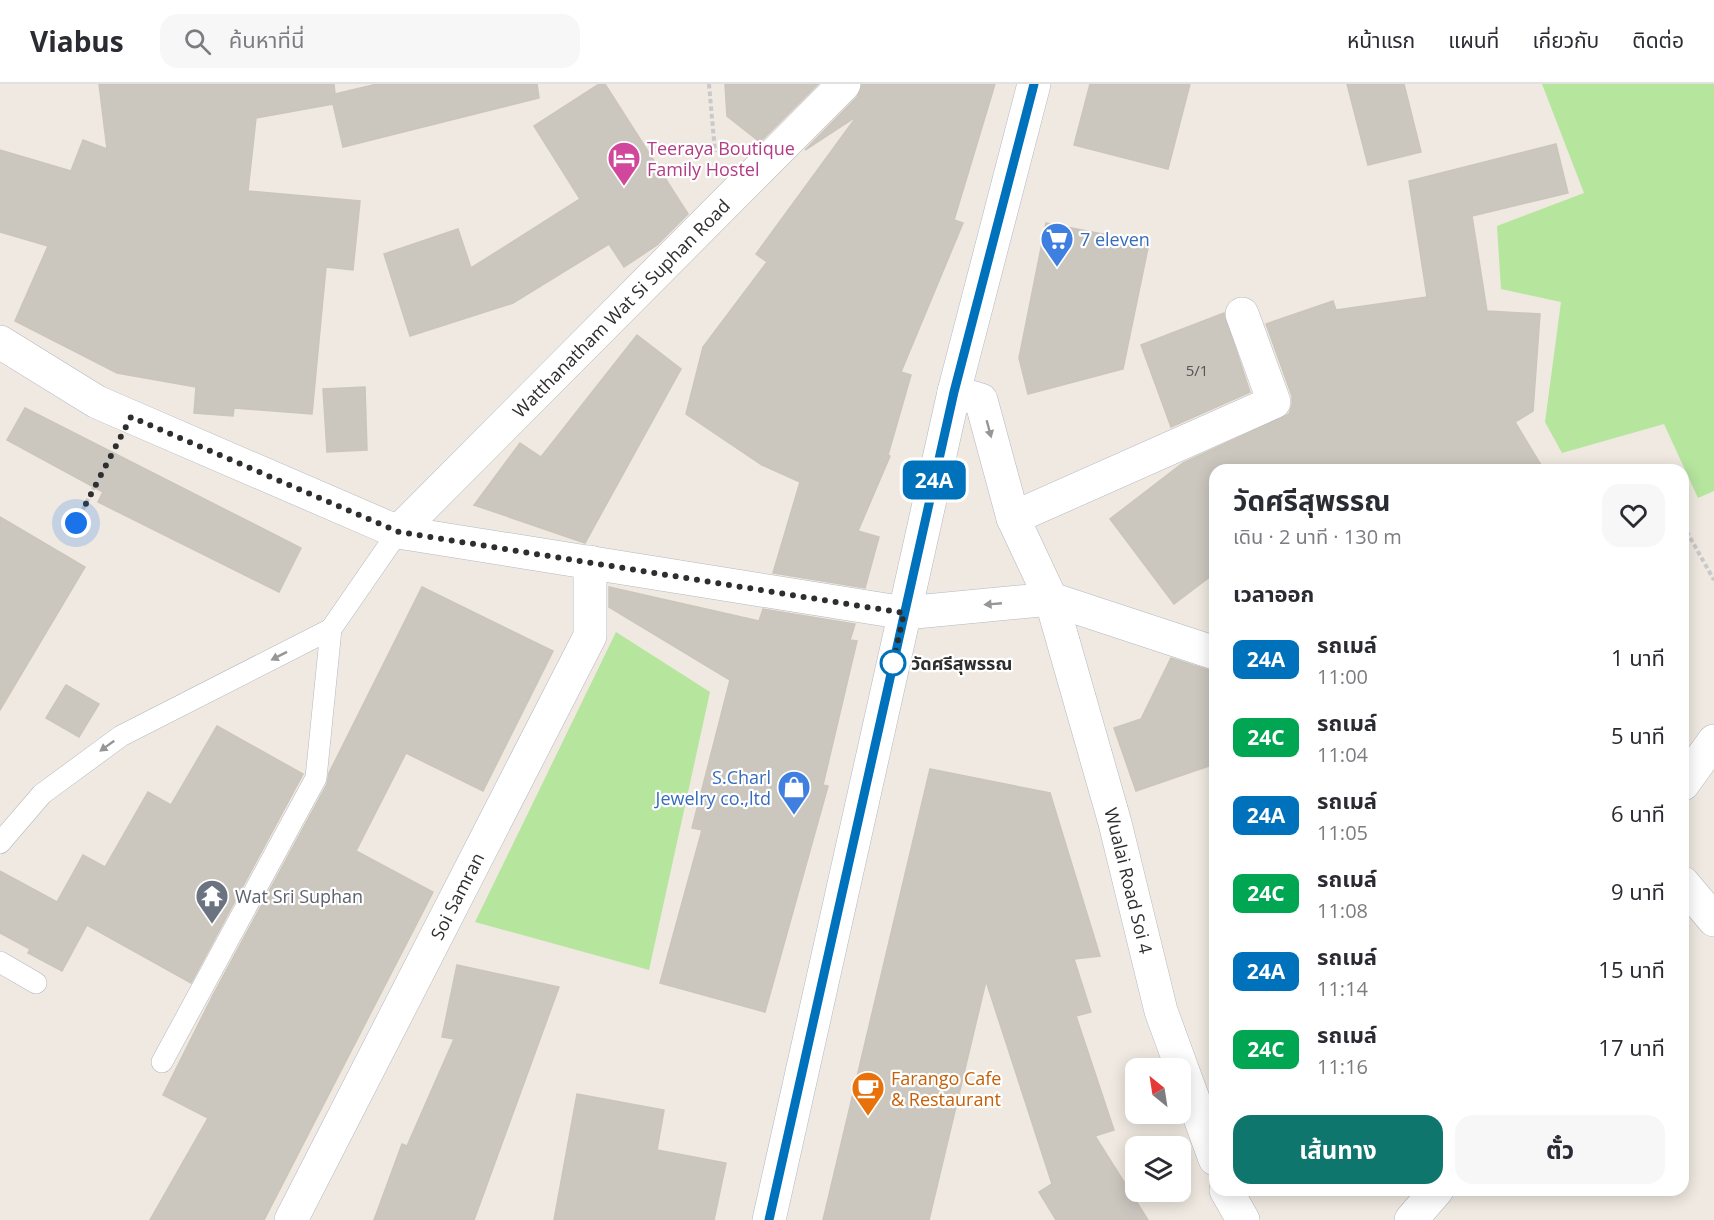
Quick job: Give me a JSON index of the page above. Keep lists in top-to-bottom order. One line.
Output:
{"streets":{"street":["Watthanatham Wat Si Suphan Road","Wualai Road Soi 4","Soi Samran"]},"places":{"hotel":["Teeraya Boutique Family Hostel"],"supermarket":["7 eleven"],"other":["วัดศรีสุพรรณ"],"shop":["S.Charl Jewelry co.,ltd"],"temple":["Wat Sri Suphan"],"cafe":["Farango Cafe & Restaurant"]},"lines":["bus line 24A"],"house_numbers":["5/1"],"north":"top left","page":{"header":"Viabus","search":"ค้นหาที่นี่","nav":["หน้าแรก","แผนที่","เกี่ยวกับ","ติดต่อ"],"on_map":"24A","heading":[["วัดศรีสุพรรณ","เดิน · 2 นาที · 130 m"],"เวลาออก"],"list":[{"mark":"24A","name":"รถเมล์","note":"11:00","value":"1 นาที"},{"mark":"24C","name":"รถเมล์","note":"11:04","value":"5 นาที"},{"mark":"24A","name":"รถเมล์","note":"11:05","value":"6 นาที"},{"mark":"24C","name":"รถเมล์","note":"11:08","value":"9 นาที"},{"mark":"24A","name":"รถเมล์","note":"11:14","value":"15 นาที"},{"mark":"24C","name":"รถเมล์","note":"11:16","value":"17 นาที"}],"buttons":["เส้นทาง","ตั๋ว"]}}
